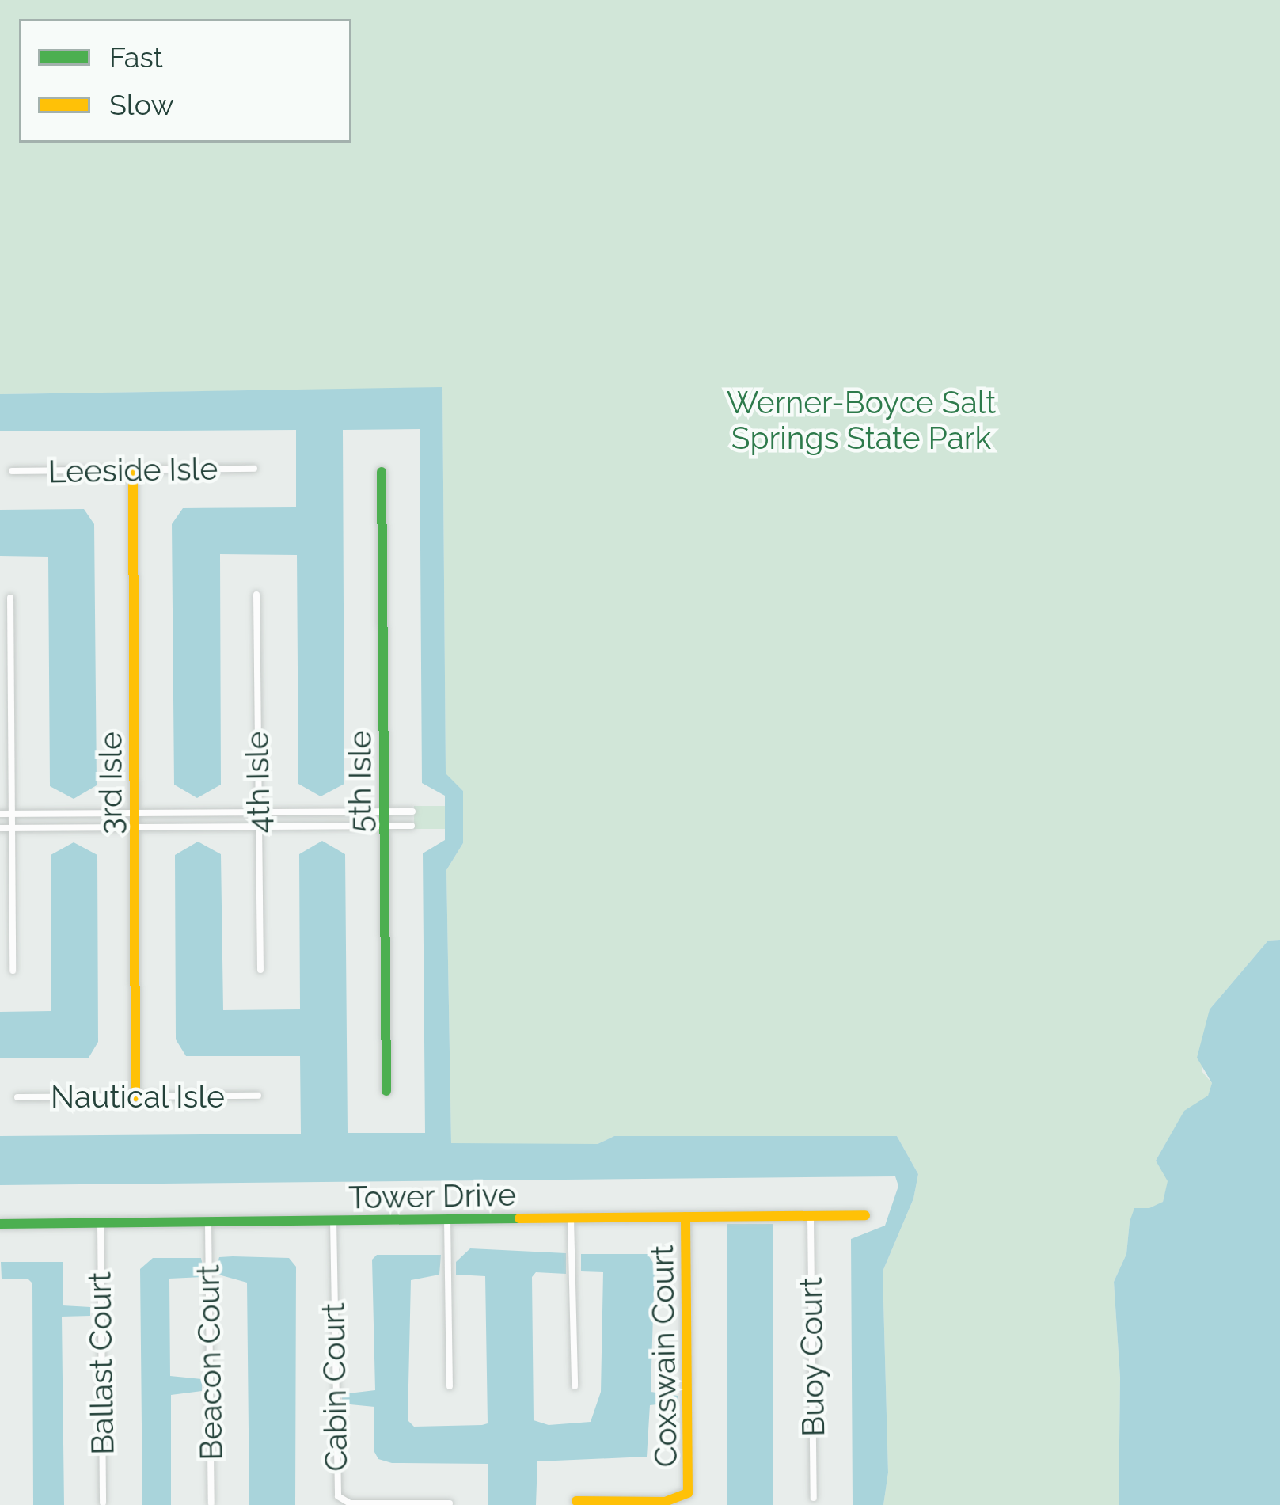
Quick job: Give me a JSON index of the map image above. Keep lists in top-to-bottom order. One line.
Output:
{"streets":{"street":["Leeside Isle","5th Isle","4th Isle","3rd Isle","Nautical Isle","Tower Drive","Coxswain Court","Buoy Court","Beacon Court","Ballast Court","Cabin Court"]},"crossings":[["Leeside Isle","3rd Isle"],["3rd Isle","Nautical Isle"],["Tower Drive","Coxswain Court"],["Tower Drive","Buoy Court"],["Tower Drive","Beacon Court"],["Tower Drive","Ballast Court"],["Tower Drive","Cabin Court"]],"parks":["Werner-Boyce Salt Springs State Park"],"legend":["Fast","Slow"]}
